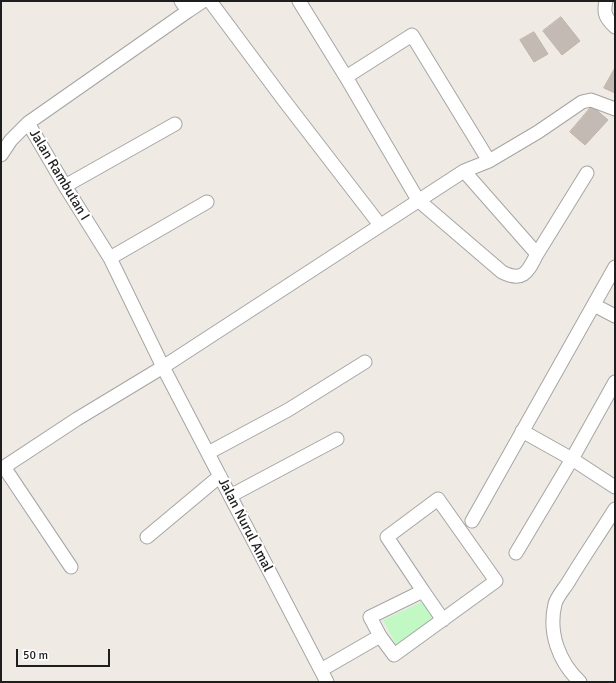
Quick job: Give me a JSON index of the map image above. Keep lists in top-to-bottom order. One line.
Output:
{"streets":{"street":["Jalan Rambutan I","Jalan Nurul Amal"]},"crossings":[["Jalan Rambutan I","Jalan Nurul Amal"]],"scale_bar":"50 m"}
